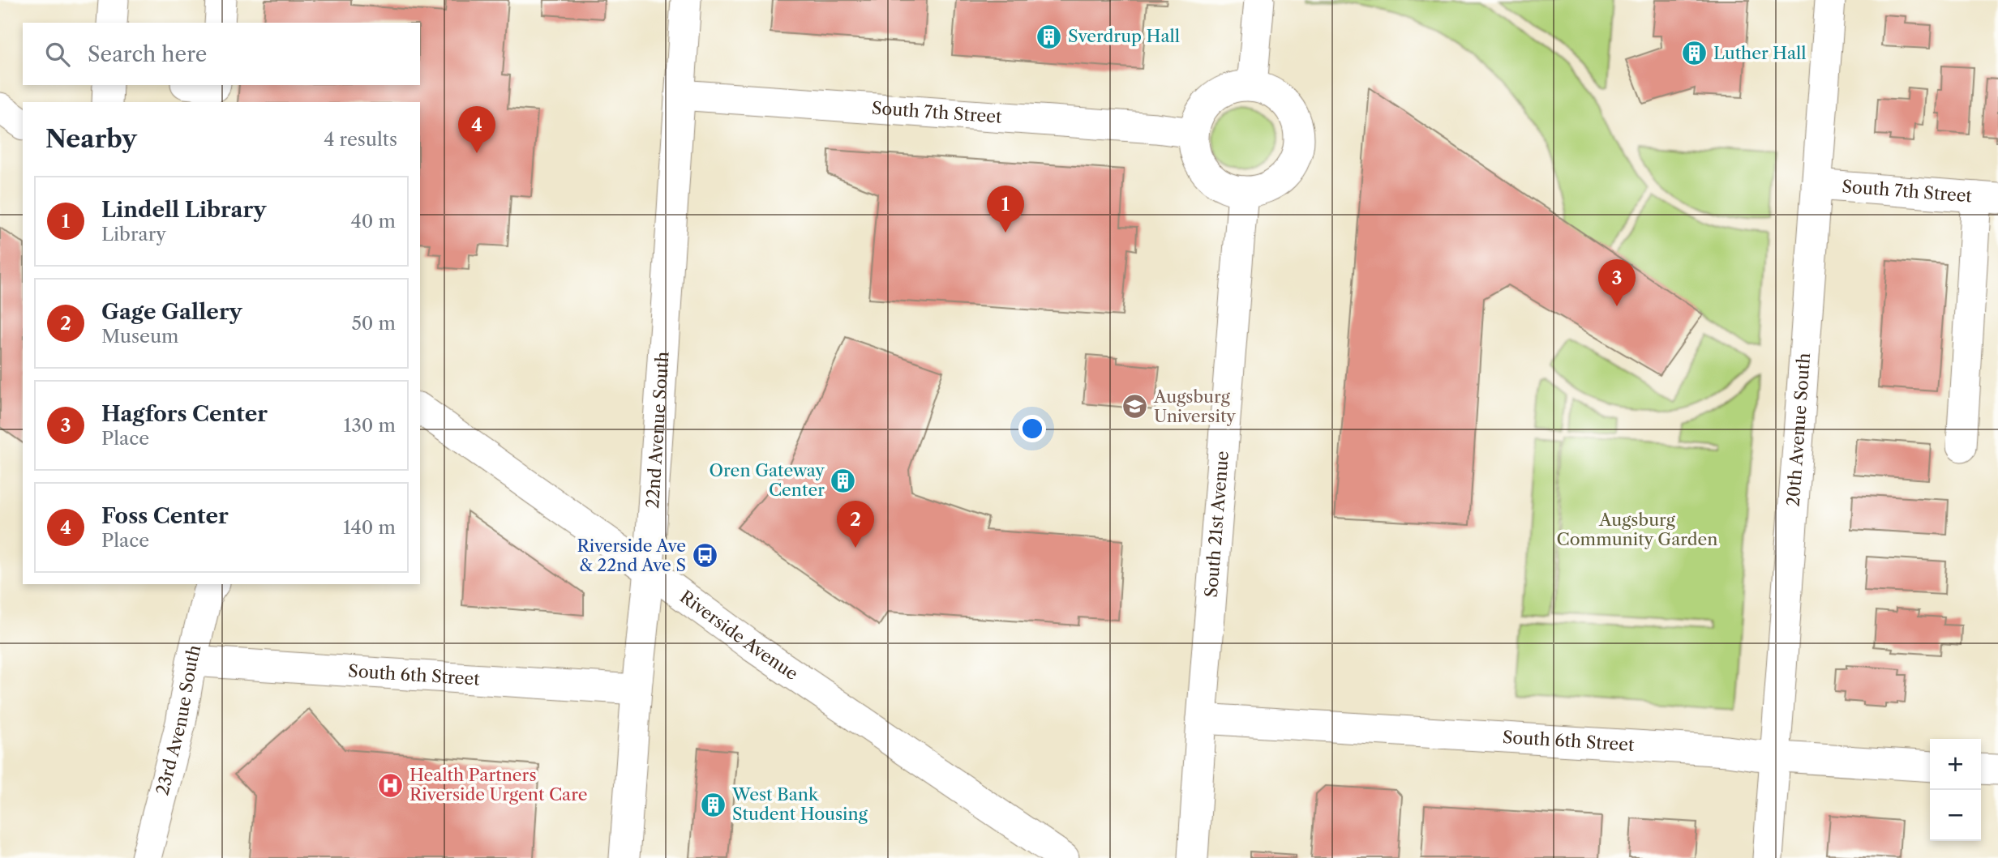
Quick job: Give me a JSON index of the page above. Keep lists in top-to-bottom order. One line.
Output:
{"streets":{"street":["South 7th Street","20th Avenue South","22nd Avenue South","South 21st Avenue","Riverside Avenue","South 6th Street","23rd Avenue South"]},"crossings":[["South 7th Street","20th Avenue South"],["South 7th Street","22nd Avenue South"],["South 7th Street","South 21st Avenue"],["20th Avenue South","South 6th Street"],["22nd Avenue South","Riverside Avenue"],["22nd Avenue South","South 6th Street"],["South 21st Avenue","South 6th Street"],["South 6th Street","23rd Avenue South"]],"parks":["Augsburg Community Garden"],"places":{"building":["Sverdrup Hall","Luther Hall","Oren Gateway Center","West Bank Student Housing"],"school or university":["Augsburg University"],"bus stop":["Riverside Ave & 22nd Ave S"],"hospital":["Health Partners Riverside Urgent Care"]},"page":{"search":"Search here","heading":["Nearby","4 results"],"pins":["4","1","3","2"],"list":[{"mark":"1","name":"Lindell Library","note":"Library","value":"40 m"},{"mark":"2","name":"Gage Gallery","note":"Museum","value":"50 m"},{"mark":"3","name":"Hagfors Center","note":"Place","value":"130 m"},{"mark":"4","name":"Foss Center","note":"Place","value":"140 m"}],"map_buttons":["+","−"]}}
